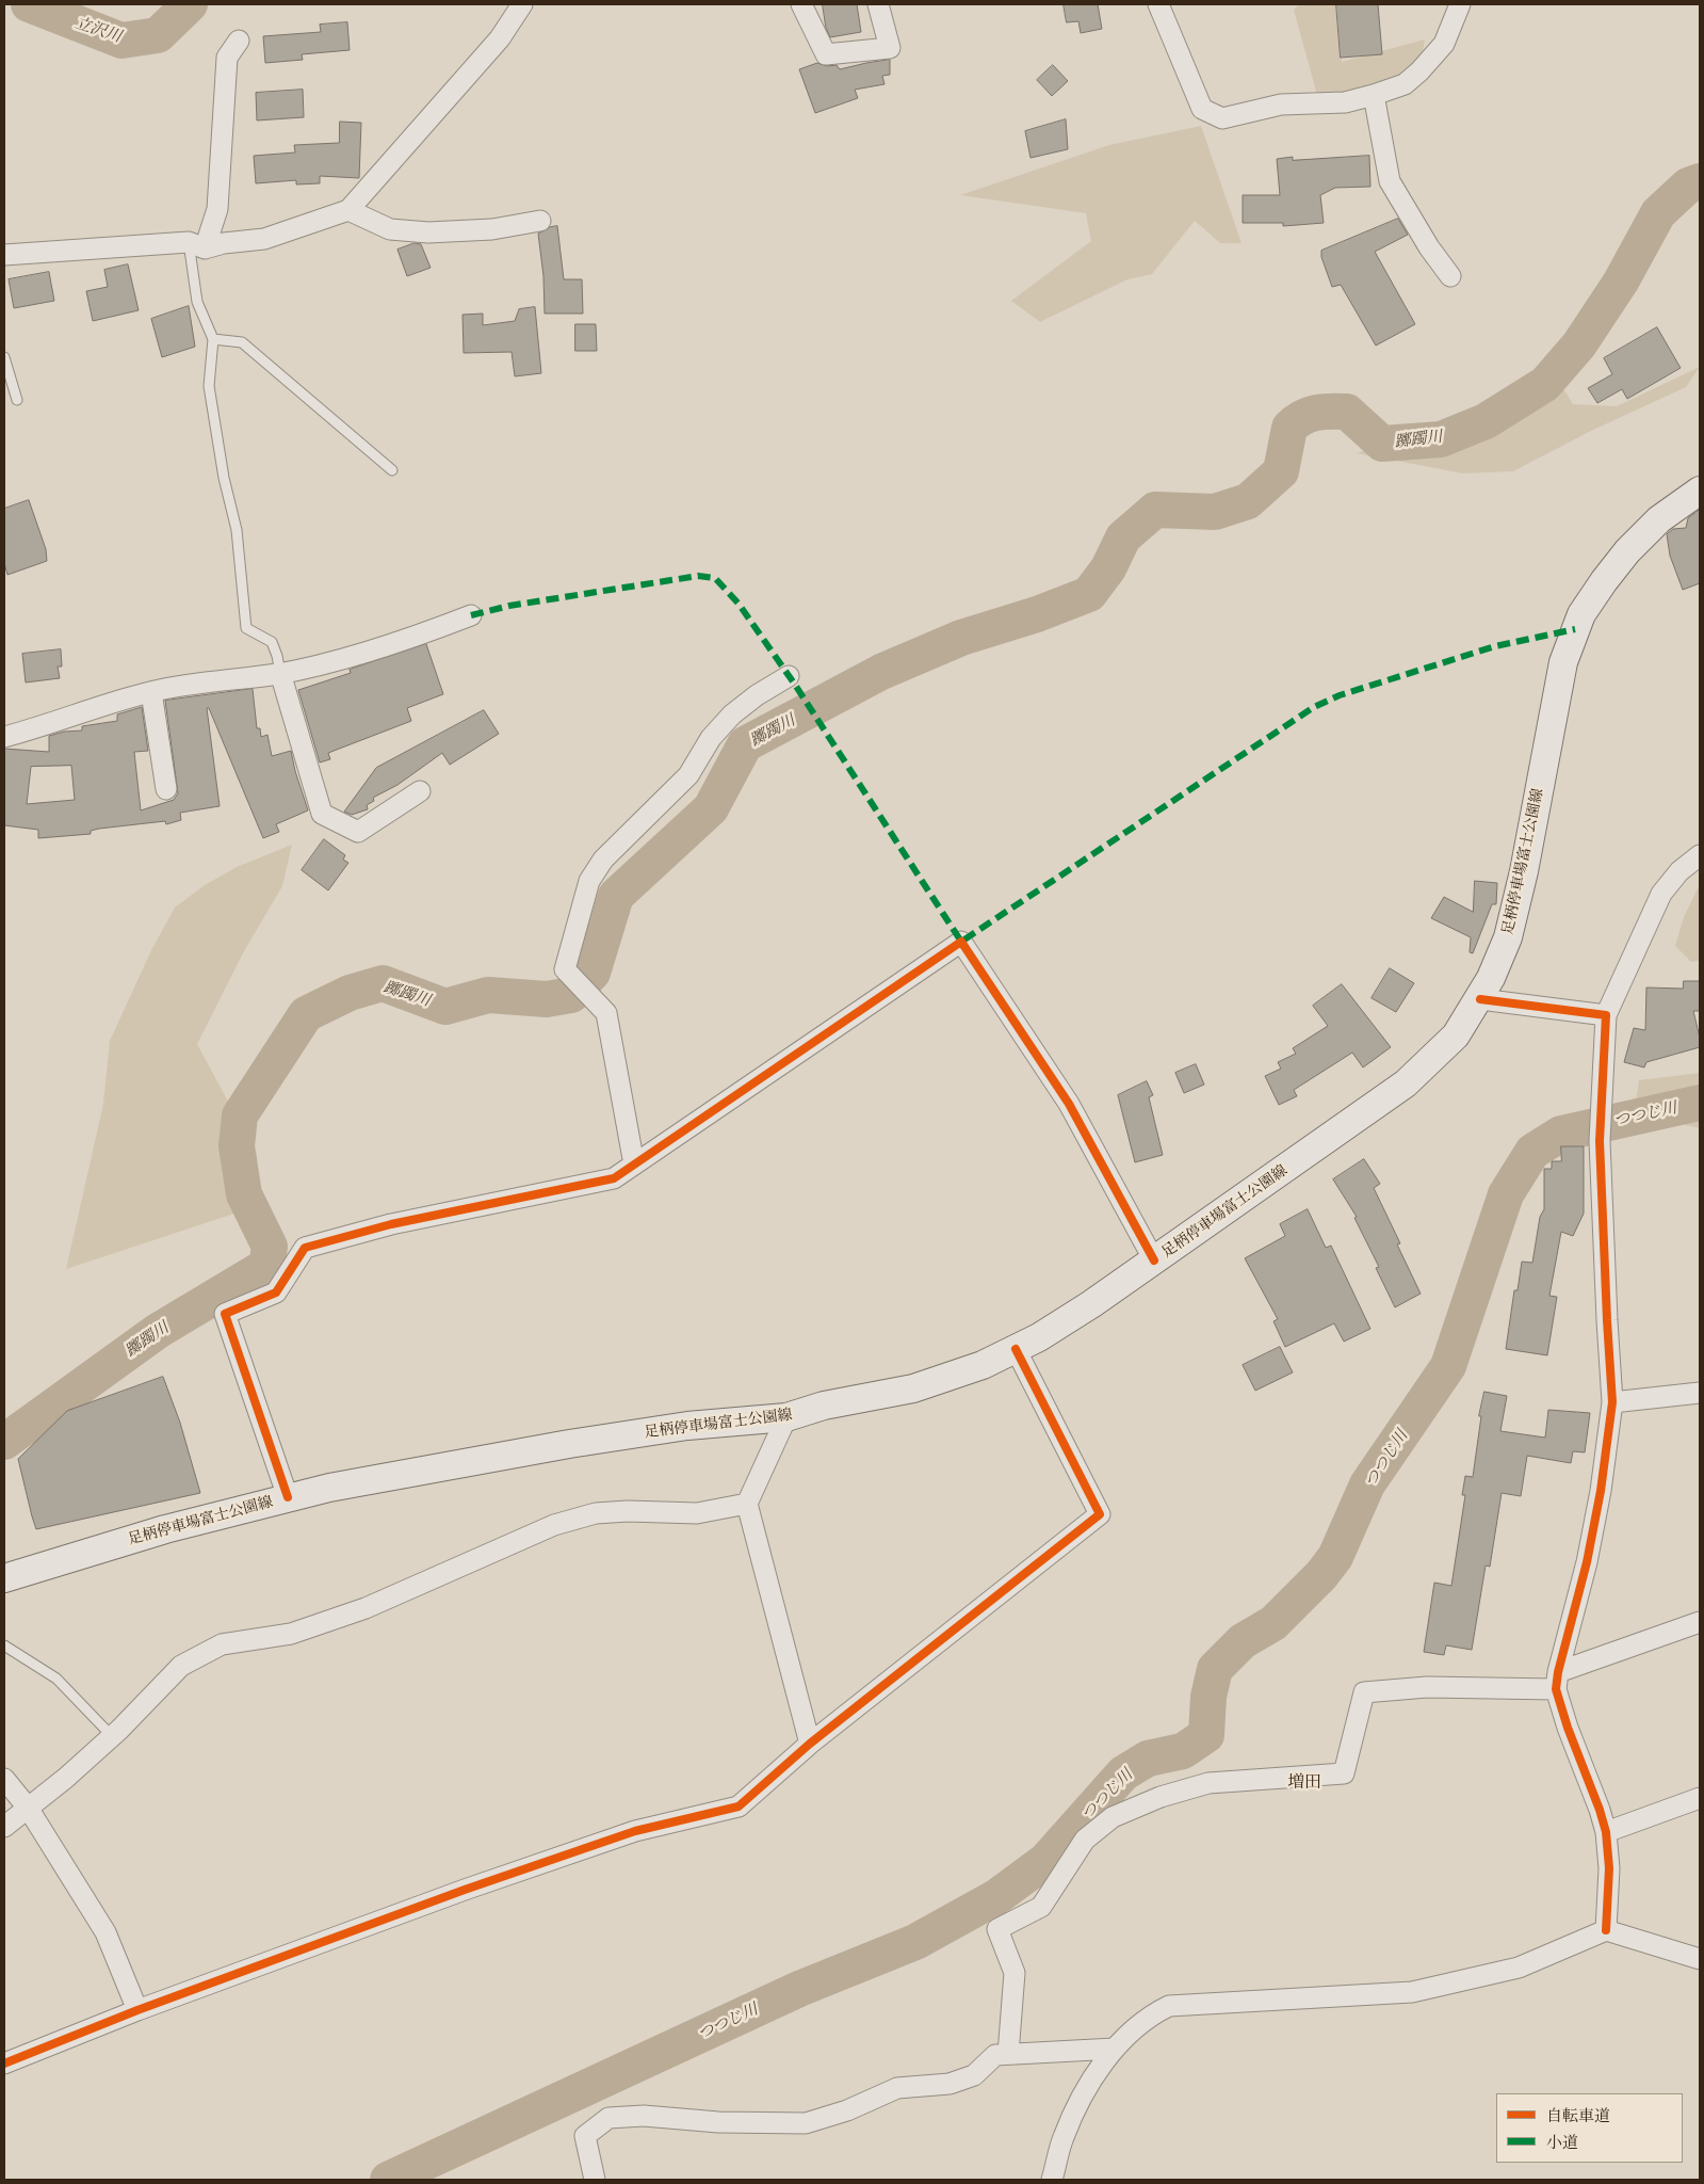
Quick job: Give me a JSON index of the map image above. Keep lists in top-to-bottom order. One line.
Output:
{"streets":{"main road":["足柄停車場富士公園線"]},"districts":["増田"],"water":["立沢川","躑躅川","つつじ川"],"legend":["自転車道","小道"]}
